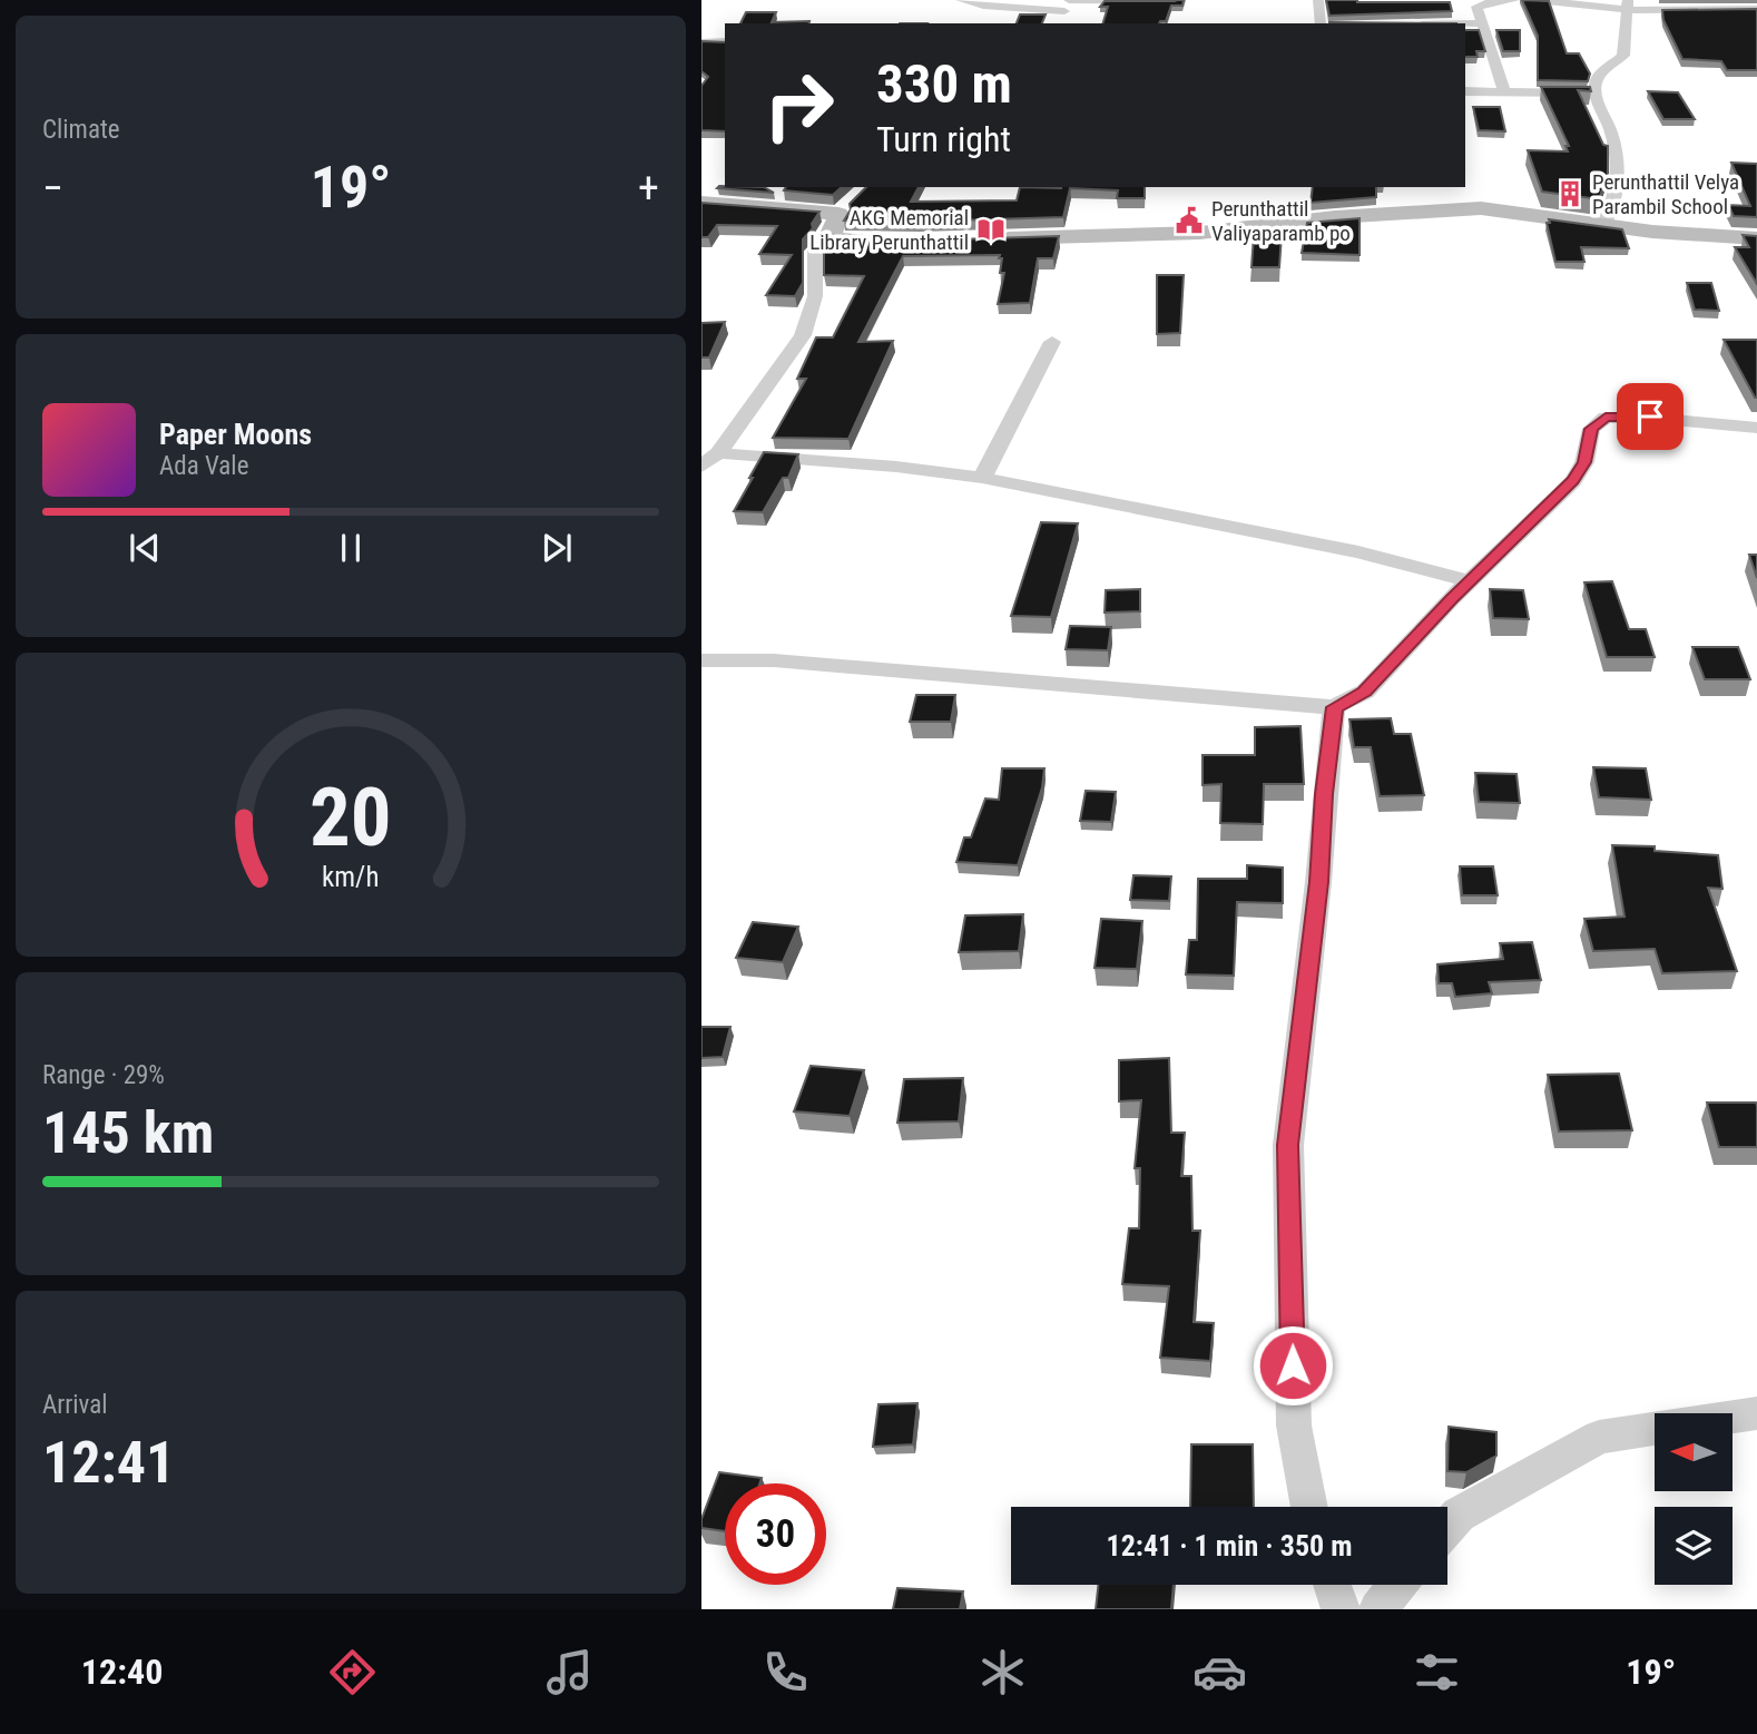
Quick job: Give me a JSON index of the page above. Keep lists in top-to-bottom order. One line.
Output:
{"places":{"building":["Perunthattil Velya Parambil School"],"public building":["Perunthattil Valiyaparamb po"],"library":["AKG Memorial Library Perunthattil"]},"north":"left","page":{"tile":["Climate",["Range · 29%","145 km"],["Arrival","12:41"]],"turn":["330 m","Turn right"],"heat":["−","19°","+"],"song":["Paper Moons","Ada Vale"],"limit":"30","trip":"12:41 · 1 min · 350 m","tabs":["12:40","19°"],"gauge":["20","km/h"]}}
